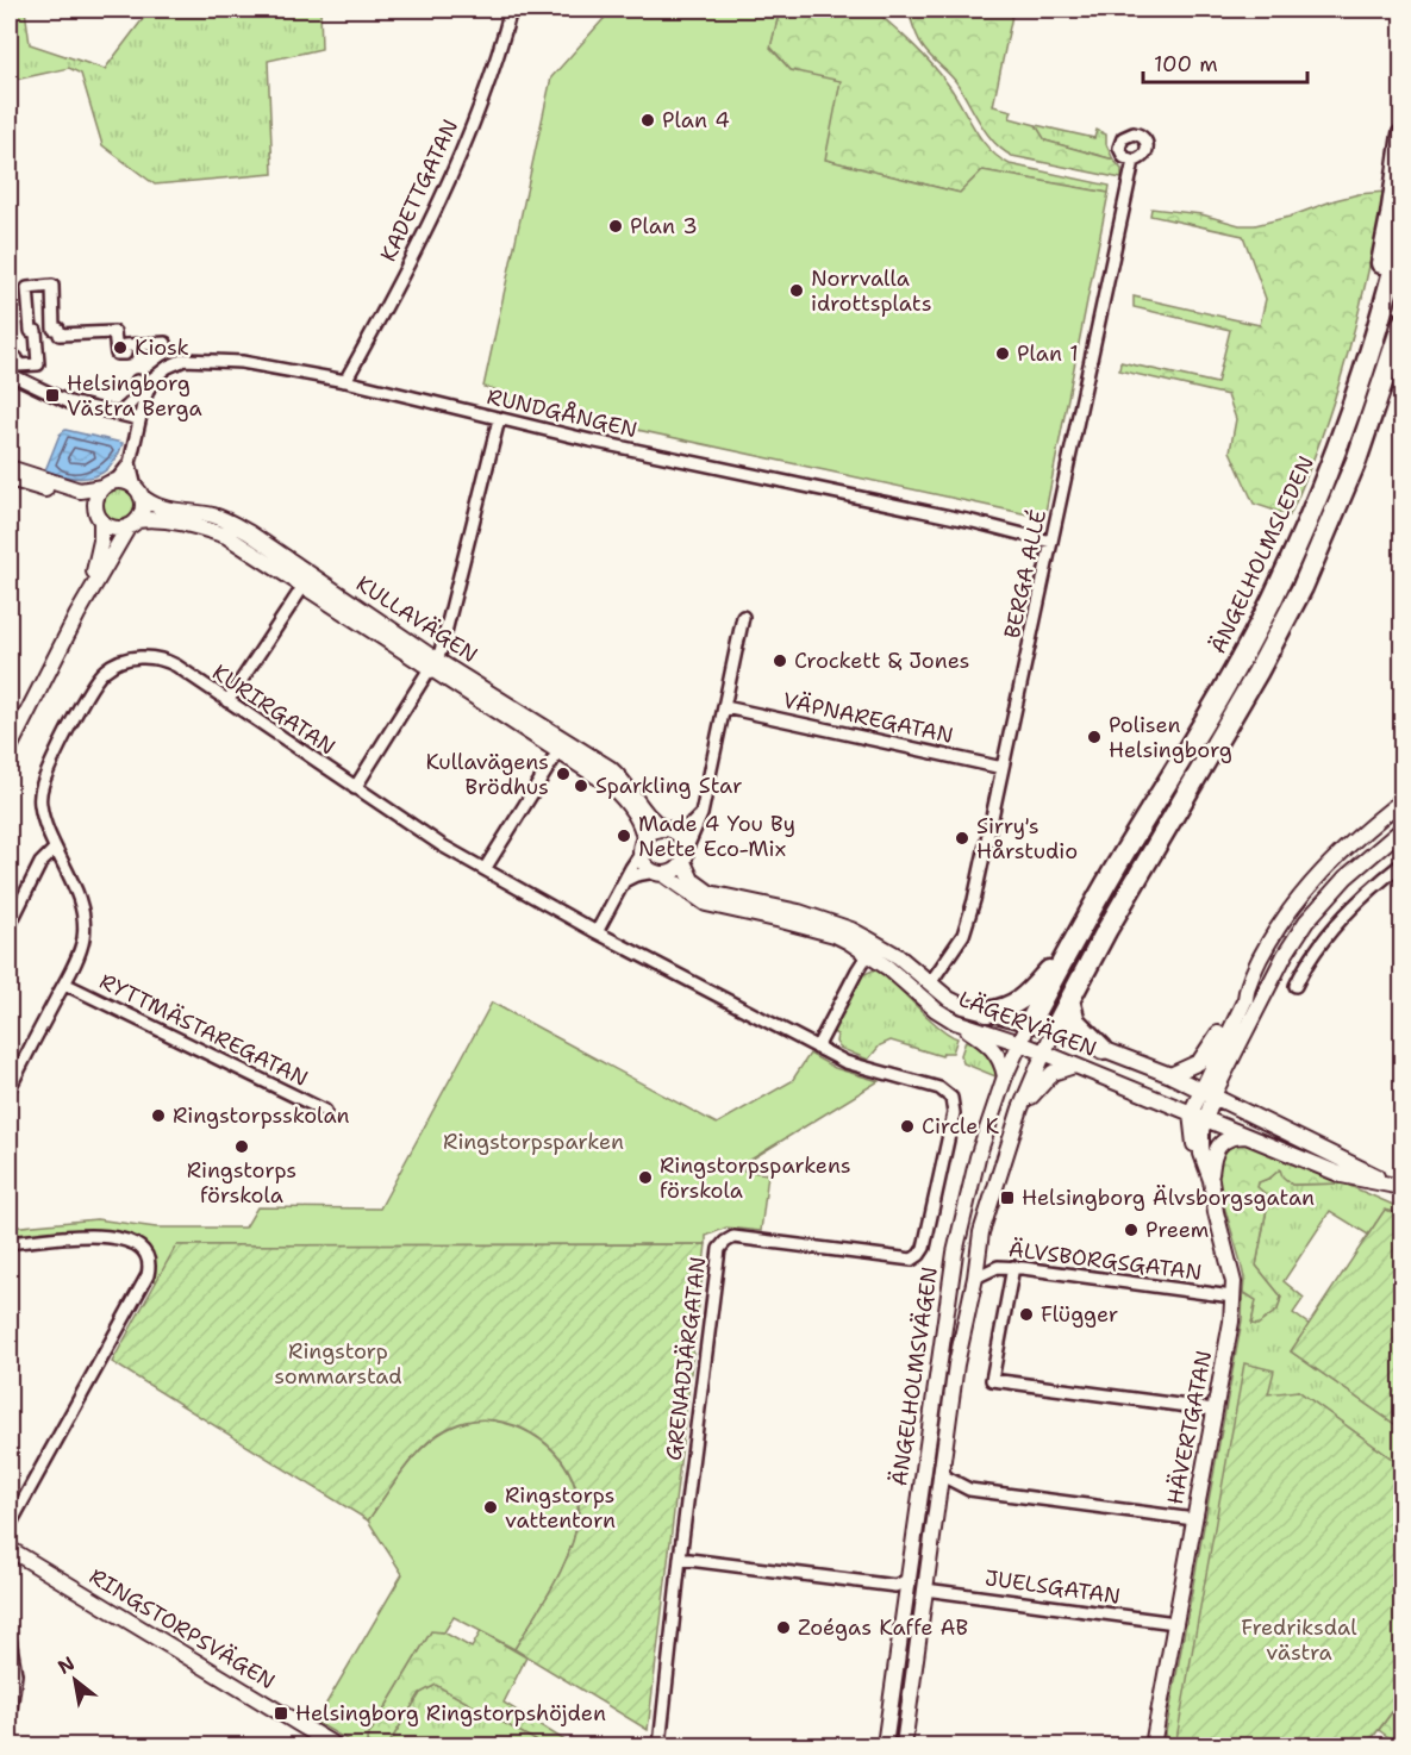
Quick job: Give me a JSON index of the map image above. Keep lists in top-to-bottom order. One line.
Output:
{"streets":{"highway":["ÄNGELHOLMSLEDEN"],"street":["KADETTGATAN","RUNDGÅNGEN","BERGA ALLÉ","KULLAVÄGEN","KURIRGATAN","VÄPNAREGATAN","LÄGERVÄGEN","RYTTMÄSTAREGATAN","ÄLVSBORGSGATAN","GRENADJÄRGATAN","ÄNGELHOLMSVÄGEN","HÄVERTGATAN","JUELSGATAN","RINGSTORPSVÄGEN"]},"crossings":[["KADETTGATAN","RUNDGÅNGEN"],["RUNDGÅNGEN","BERGA ALLÉ"],["RUNDGÅNGEN","KULLAVÄGEN"],["ÄNGELHOLMSLEDEN","LÄGERVÄGEN"],["ÄNGELHOLMSLEDEN","ÄNGELHOLMSVÄGEN"],["BERGA ALLÉ","VÄPNAREGATAN"],["BERGA ALLÉ","LÄGERVÄGEN"],["KURIRGATAN","RYTTMÄSTAREGATAN"],["KURIRGATAN","GRENADJÄRGATAN"],["LÄGERVÄGEN","ÄNGELHOLMSVÄGEN"],["LÄGERVÄGEN","HÄVERTGATAN"],["ÄLVSBORGSGATAN","ÄNGELHOLMSVÄGEN"],["ÄLVSBORGSGATAN","HÄVERTGATAN"],["ÄNGELHOLMSVÄGEN","JUELSGATAN"],["HÄVERTGATAN","JUELSGATAN"]],"parks":["Ringstorpsparken","Ringstorp sommarstad","Fredriksdal västra"],"places":{"other":["Plan 4","Plan 3","Norrvalla idrottsplats","Kiosk","Plan 1","Crockett & Jones","Polisen Helsingborg","Kullavägens Brödhus","Sparkling Star","Made 4 You By Nette Eco-Mix","Sirry's Hårstudio","Ringstorpsskolan","Circle K","Ringstorps förskola","Ringstorpsparkens förskola","Preem","Flügger","Ringstorps vattentorn","Zoégas Kaffe AB"],"transit":["Helsingborg Västra Berga","Helsingborg Älvsborgsgatan","Helsingborg Ringstorpshöjden"]},"scale_bar":"100 m","north":"top left"}
